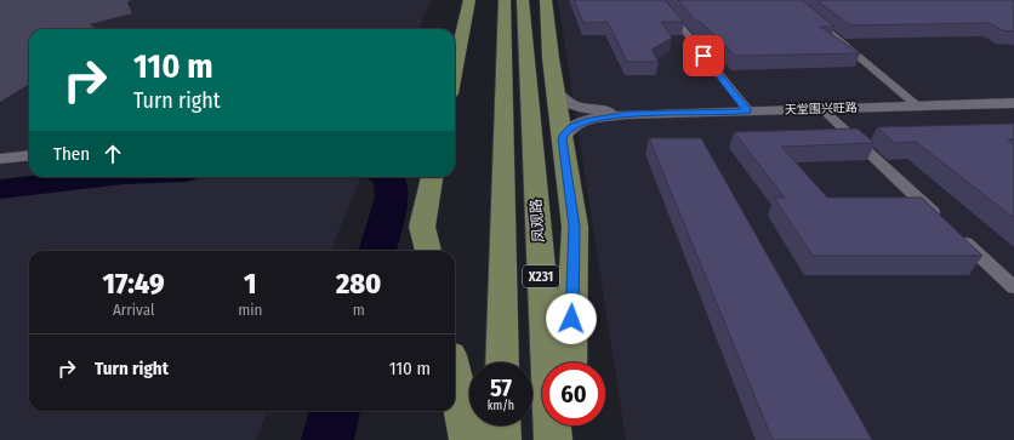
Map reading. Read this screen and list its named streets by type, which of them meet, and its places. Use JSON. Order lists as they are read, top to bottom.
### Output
{
  "streets": {
    "main road": ["凤观路", "X231"],
    "street": ["天堂围兴旺路"]
  },
  "page": {
    "turn": ["110 m", "Turn right"],
    "then": "Then",
    "eta": [
      "17:49",
      "Arrival",
      "1",
      "min",
      "280",
      "m"
    ],
    "list": [
      {
        "name": "Turn right",
        "value": "110 m"
      }
    ],
    "speed": "57 km/h",
    "limit": "60"
  }
}
